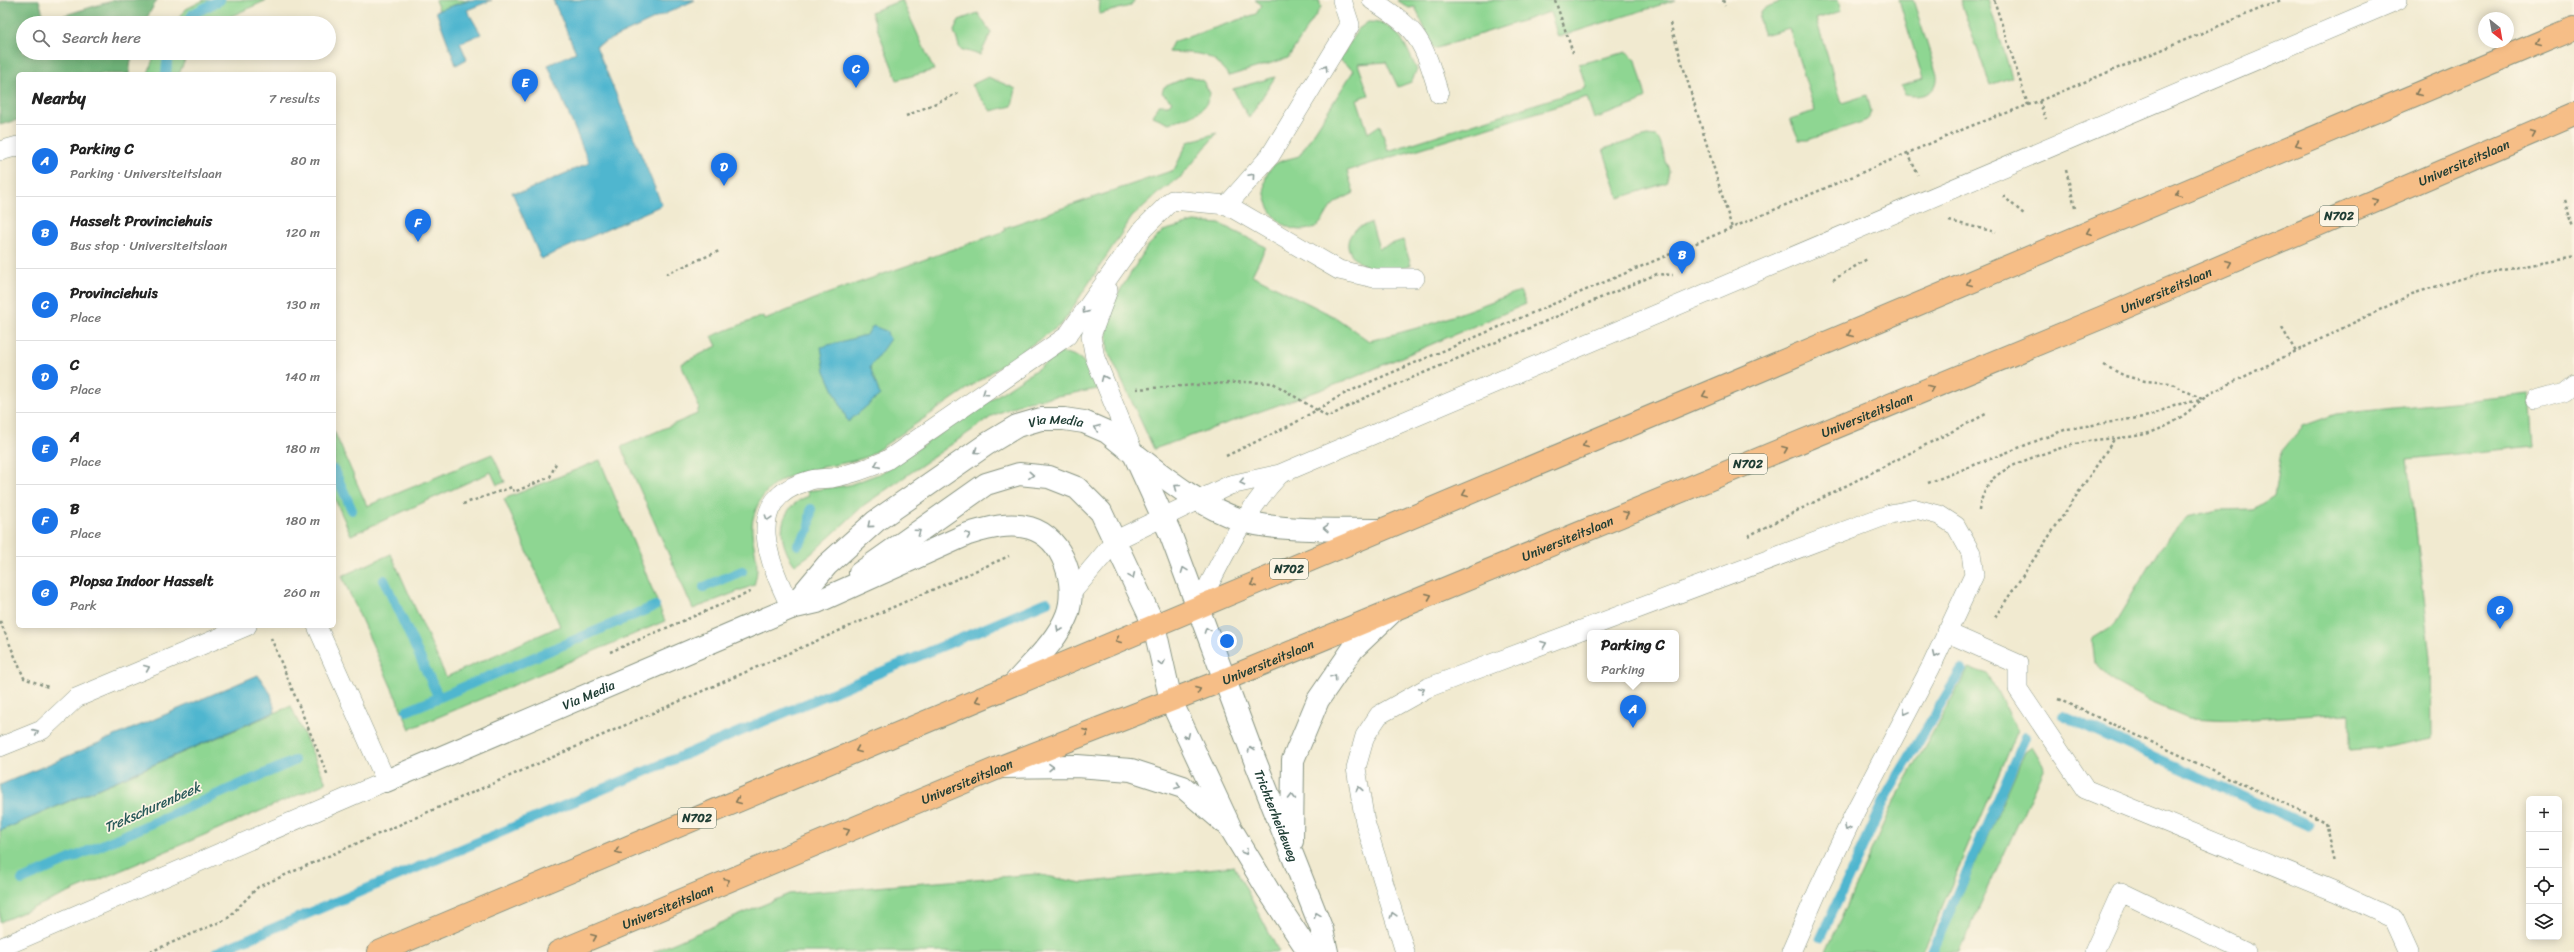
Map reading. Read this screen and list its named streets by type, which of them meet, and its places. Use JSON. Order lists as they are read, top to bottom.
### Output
{
  "streets": {
    "highway": ["Universiteitslaan", "N702"],
    "street": ["Via Media", "Trichterheideweg"]
  },
  "crossings": [
    ["Universiteitslaan", "Via Media"],
    ["Universiteitslaan", "Trichterheideweg"],
    ["N702", "Via Media"],
    ["Via Media", "Trichterheideweg"]
  ],
  "water": ["Trekschurenbeek"],
  "north": "bottom right",
  "page": {
    "search": "Search here",
    "pins": [
      "C",
      "E",
      "D",
      "F",
      "B",
      "G",
      "A"
    ],
    "heading": ["Nearby", "7 results"],
    "list": [
      {
        "mark": "A",
        "name": "Parking C",
        "note": "Parking · Universiteitslaan",
        "value": "80 m"
      },
      {
        "mark": "B",
        "name": "Hasselt Provinciehuis",
        "note": "Bus stop · Universiteitslaan",
        "value": "120 m"
      },
      {
        "mark": "C",
        "name": "Provinciehuis",
        "note": "Place",
        "value": "130 m"
      },
      {
        "mark": "D",
        "name": "C",
        "note": "Place",
        "value": "140 m"
      },
      {
        "mark": "E",
        "name": "A",
        "note": "Place",
        "value": "180 m"
      },
      {
        "mark": "F",
        "name": "B",
        "note": "Place",
        "value": "180 m"
      },
      {
        "mark": "G",
        "name": "Plopsa Indoor Hasselt",
        "note": "Park",
        "value": "260 m"
      }
    ],
    "popup": ["Parking C", "Parking"],
    "map_buttons": ["+", "−"]
  }
}
